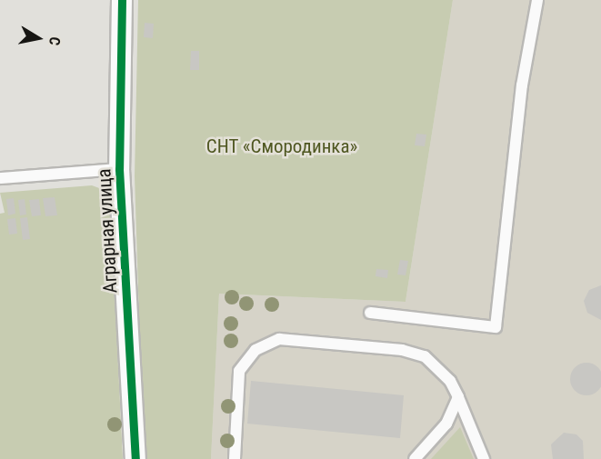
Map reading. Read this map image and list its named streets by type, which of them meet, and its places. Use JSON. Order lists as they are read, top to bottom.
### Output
{
  "streets": {
    "street": ["Аграрная улица"]
  },
  "parks": ["СНТ «Смородинка»"],
  "north": "right"
}
